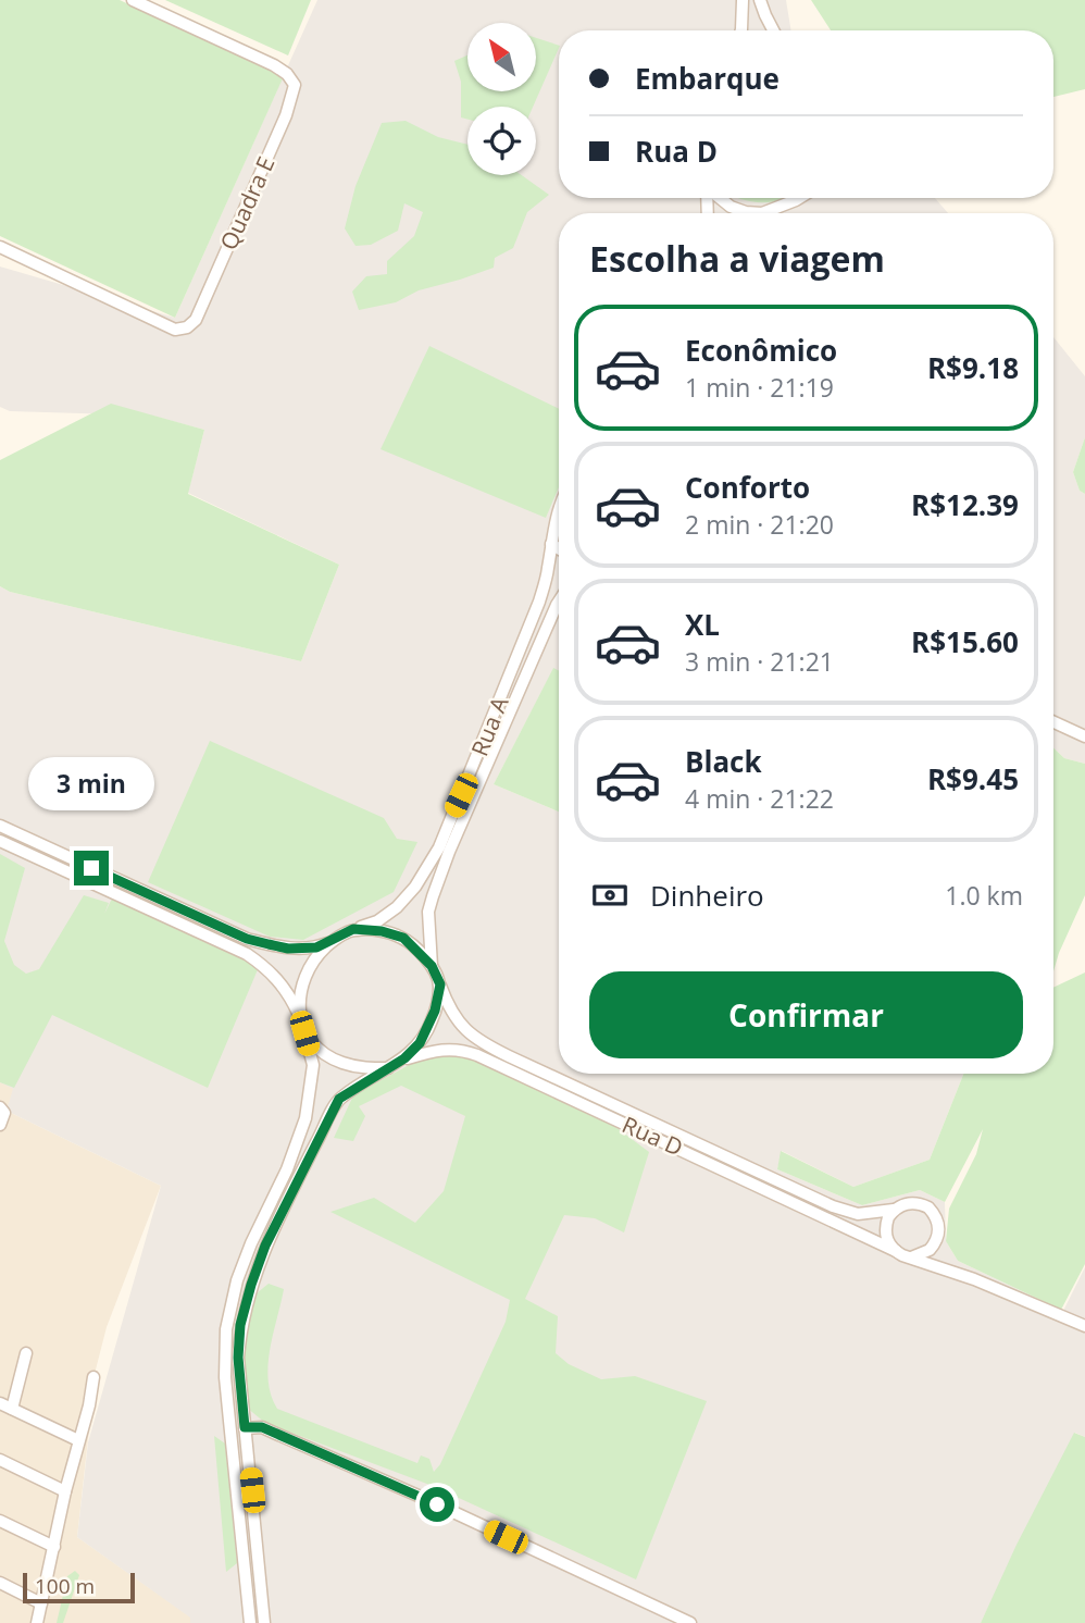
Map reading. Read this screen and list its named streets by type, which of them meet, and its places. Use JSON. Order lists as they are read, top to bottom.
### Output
{
  "streets": {
    "street": ["Quadra E", "Rua A", "Rua D"]
  },
  "crossings": [
    ["Rua A", "Rua D"]
  ],
  "scale_bar": "100 m",
  "north": "top left",
  "page": {
    "banner": ["Embarque", "Rua D"],
    "heading": "Escolha a viagem",
    "list": [
      {
        "name": "Econômico",
        "note": "1 min · 21:19",
        "value": "R$9.18"
      },
      {
        "name": "Conforto",
        "note": "2 min · 21:20",
        "value": "R$12.39"
      },
      {
        "name": "XL",
        "note": "3 min · 21:21",
        "value": "R$15.60"
      },
      {
        "name": "Black",
        "note": "4 min · 21:22",
        "value": "R$9.45"
      }
    ],
    "bubble": "3 min",
    "pay": ["Dinheiro", "1.0 km"],
    "buttons": "Confirmar",
    "scale": "100 m"
  }
}
